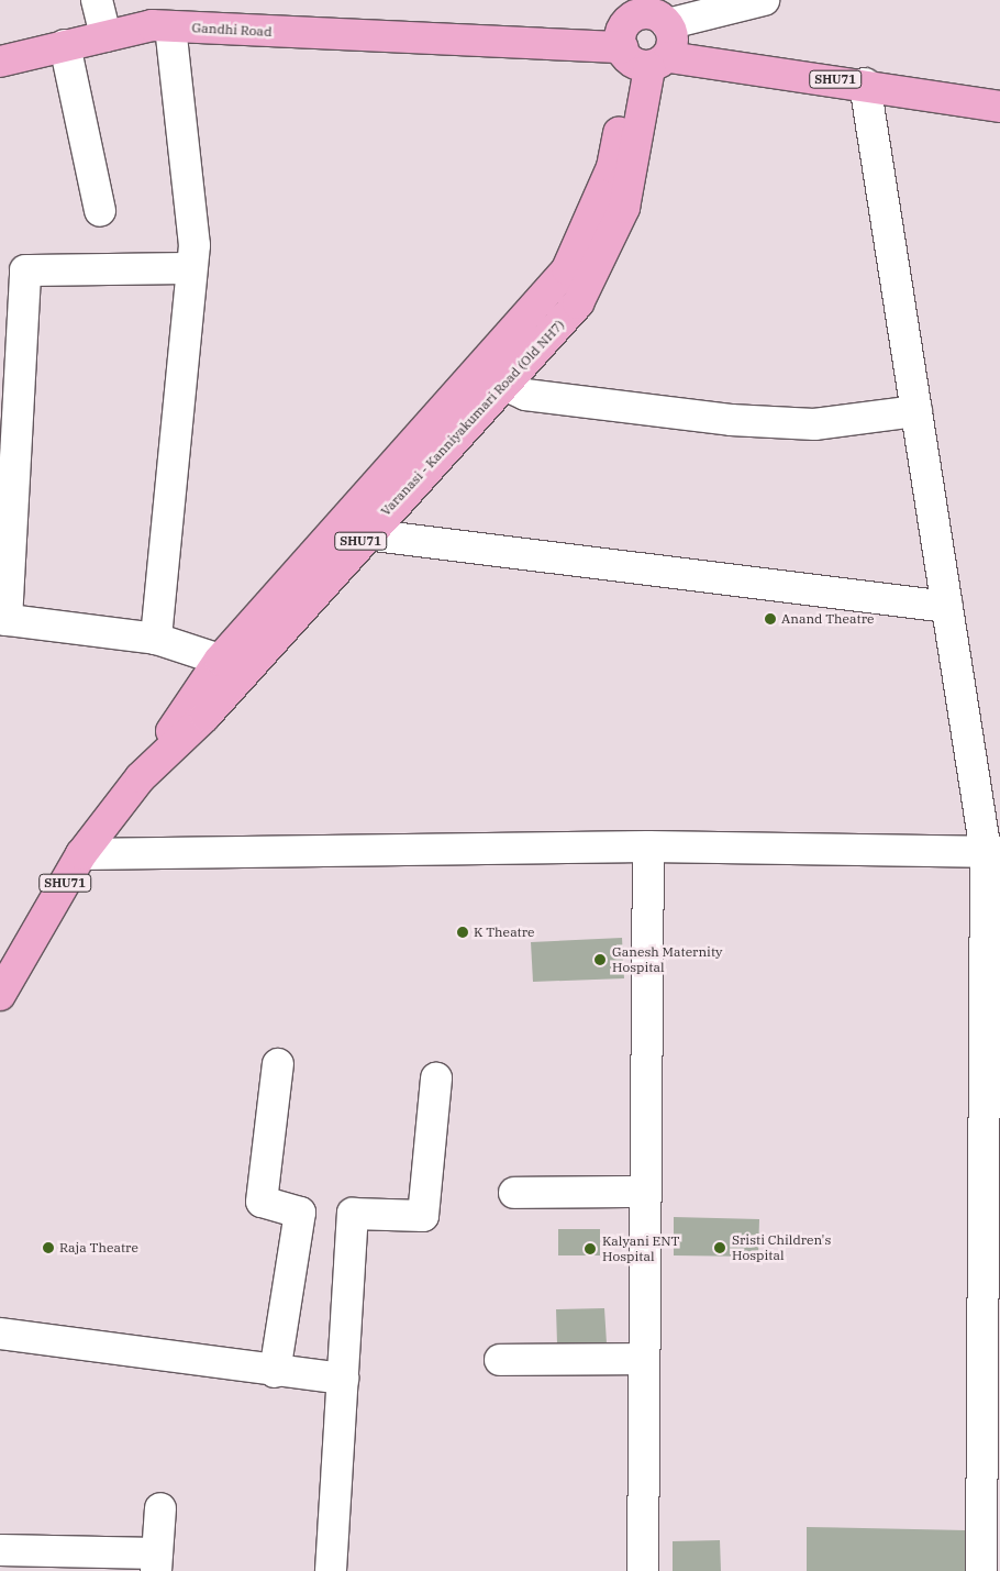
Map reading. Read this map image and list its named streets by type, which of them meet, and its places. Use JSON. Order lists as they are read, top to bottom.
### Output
{
  "streets": {
    "main road": ["Gandhi Road", "SHU71", "Varanasi - Kanniyakumari Road (Old NH7)"]
  },
  "crossings": [
    ["Gandhi Road", "SHU71"],
    ["Gandhi Road", "Varanasi - Kanniyakumari Road (Old NH7)"],
    ["SHU71", "Varanasi - Kanniyakumari Road (Old NH7)"]
  ],
  "places": [
    "Anand Theatre",
    "K Theatre",
    "Ganesh Maternity Hospital",
    "Raja Theatre",
    "Sristi Children's Hospital",
    "Kalyani ENT Hospital"
  ]
}
